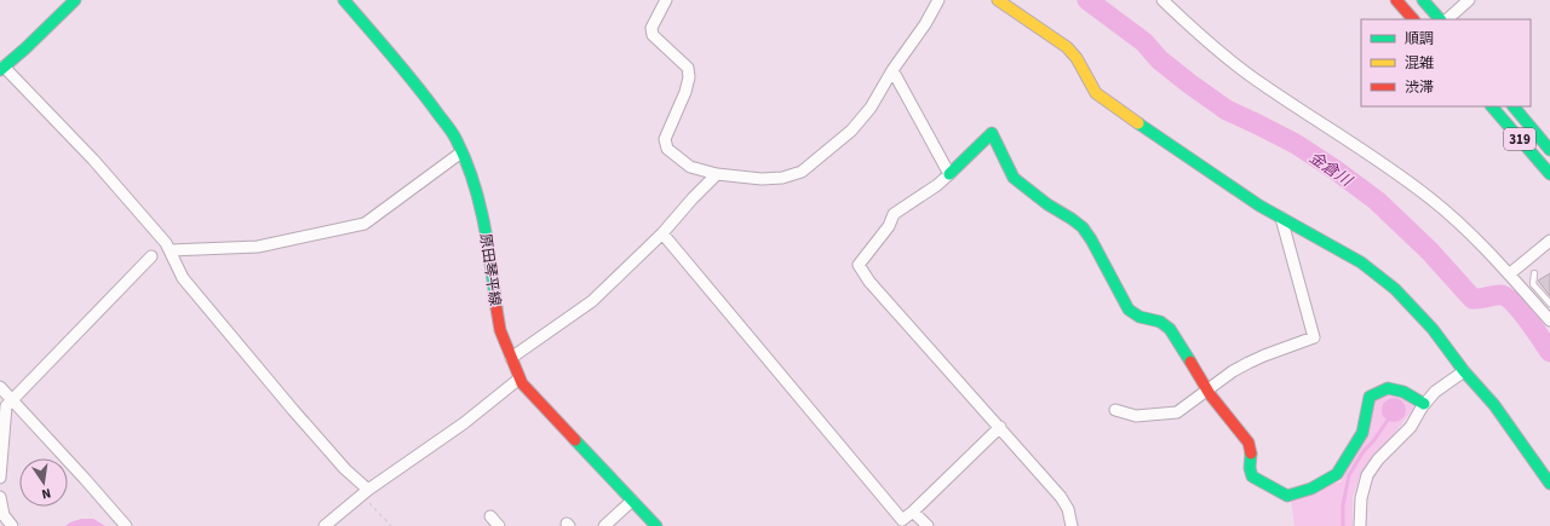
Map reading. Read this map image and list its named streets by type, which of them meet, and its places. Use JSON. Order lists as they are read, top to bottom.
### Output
{
  "streets": {
    "main road": ["319", "原田琴平線"]
  },
  "water": ["金倉川"],
  "legend": ["順調", "混雑", "渋滞"],
  "north": "bottom"
}
